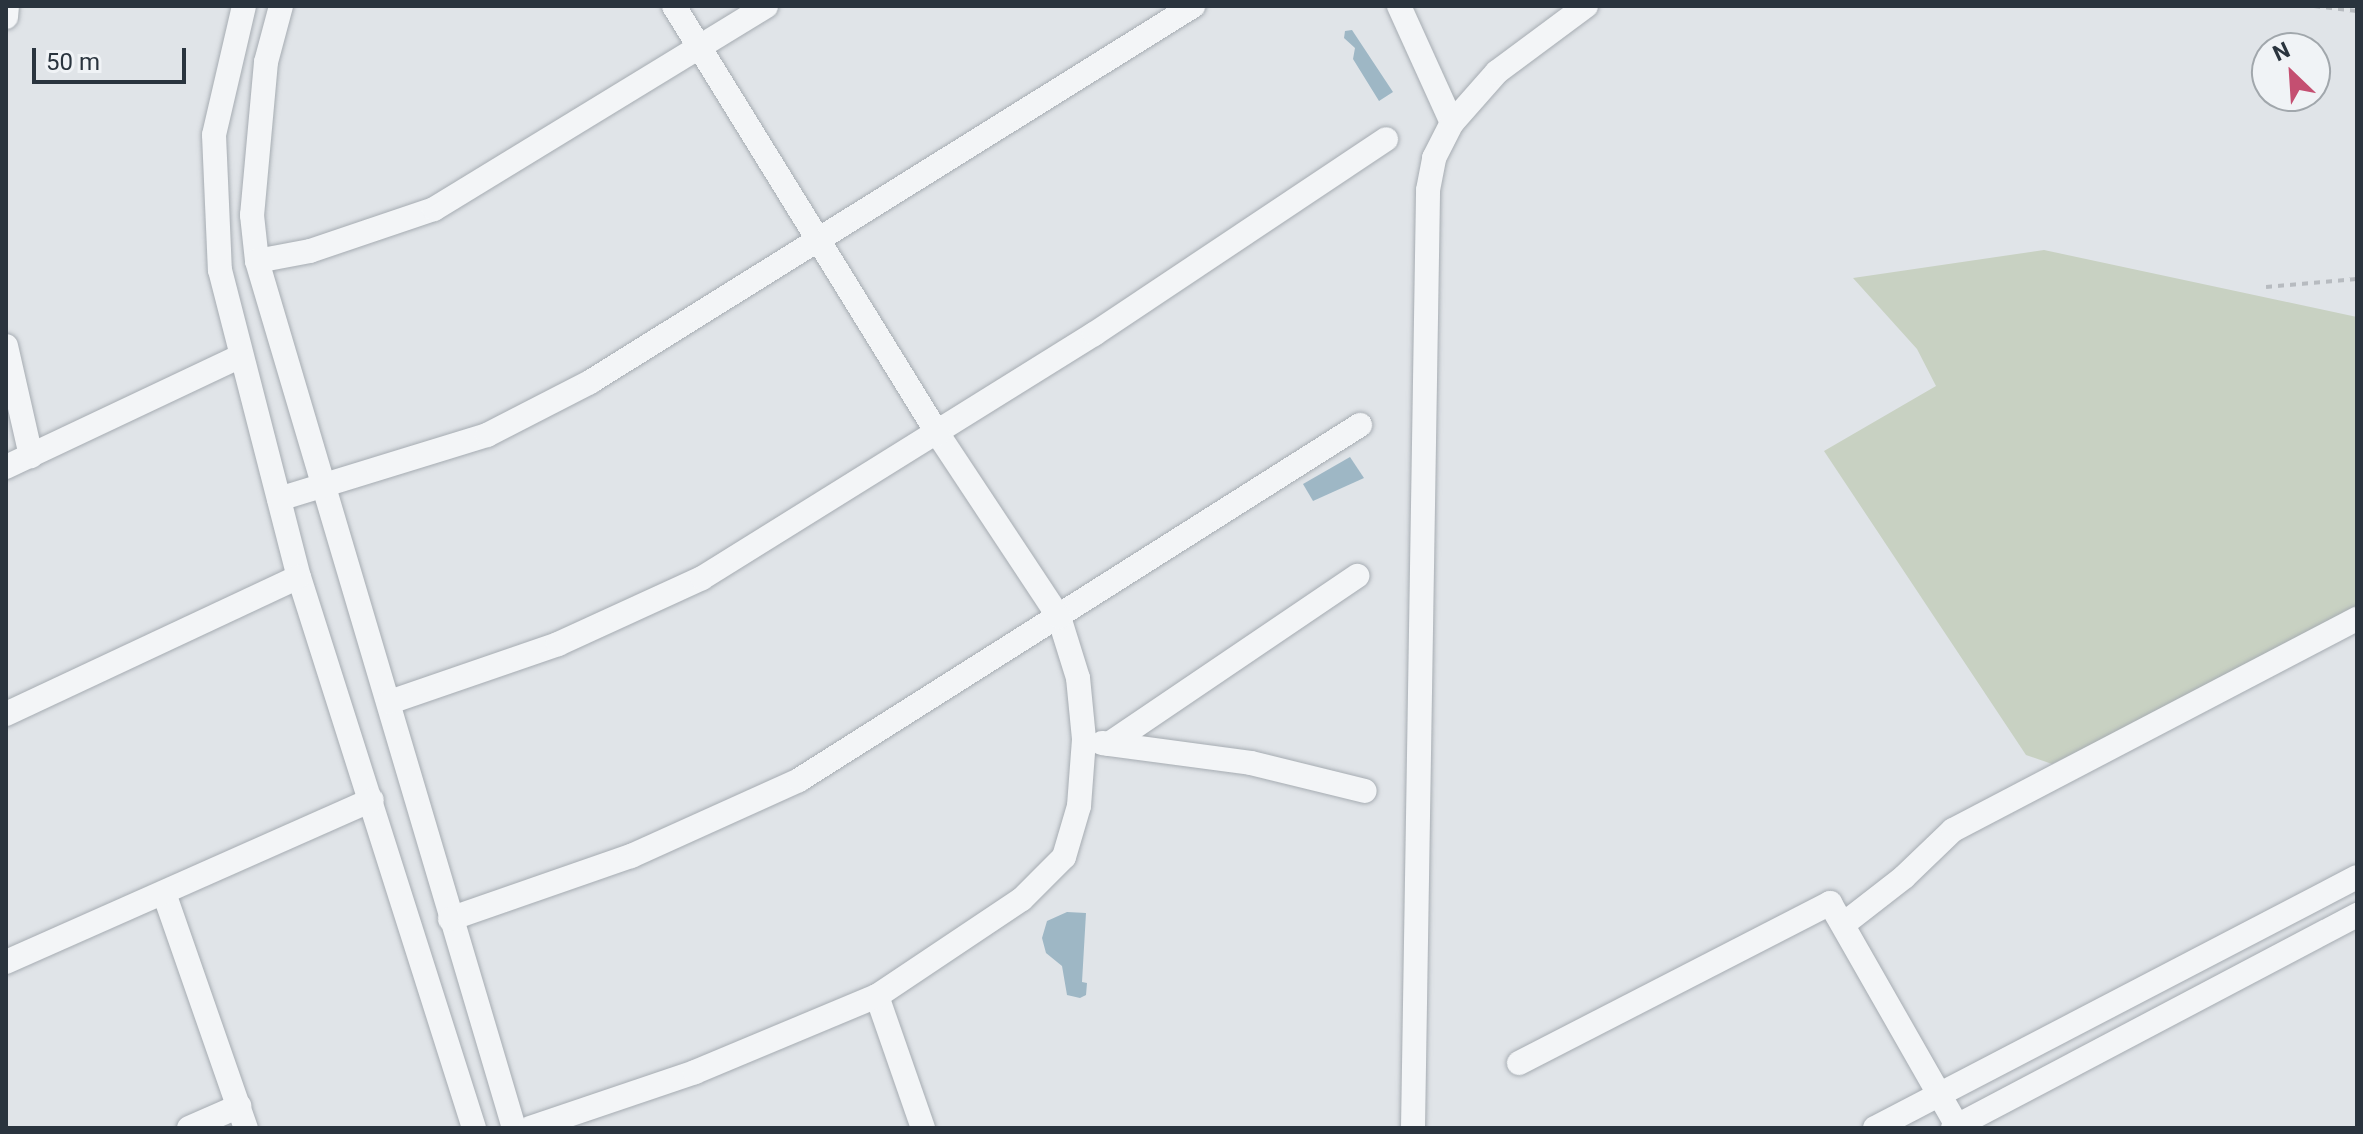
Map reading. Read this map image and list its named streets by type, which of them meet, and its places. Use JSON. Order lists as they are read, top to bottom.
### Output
{
  "scale_bar": "50 m",
  "north": "top left"
}
